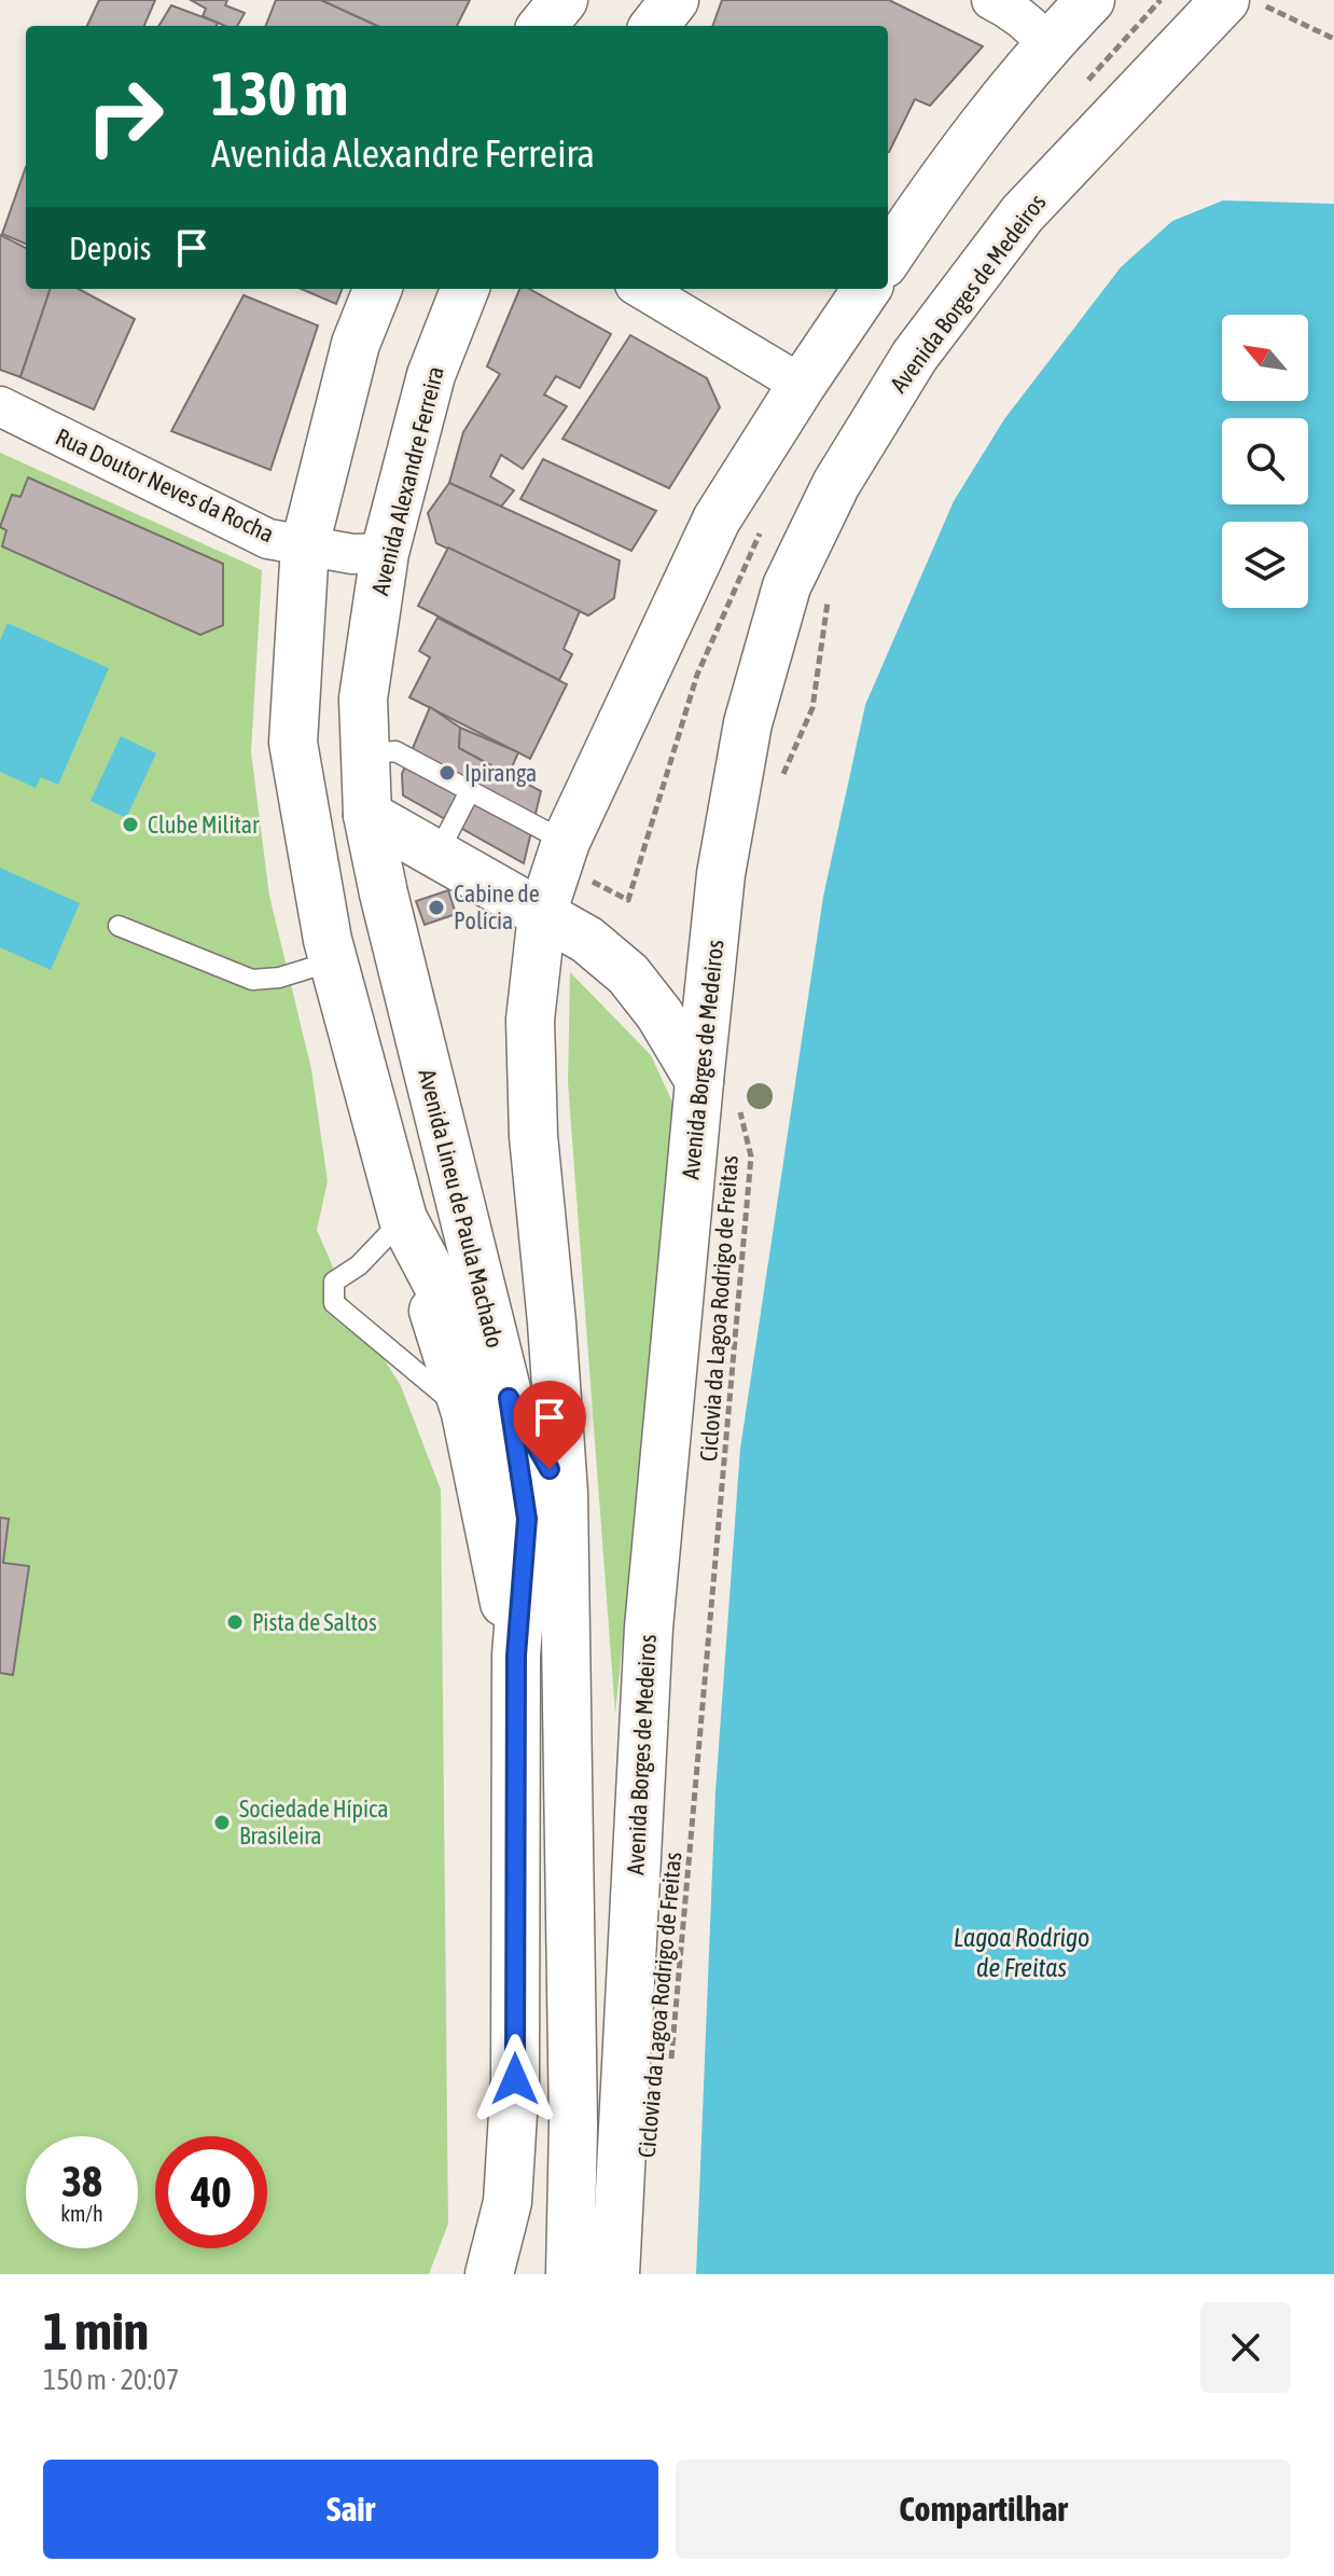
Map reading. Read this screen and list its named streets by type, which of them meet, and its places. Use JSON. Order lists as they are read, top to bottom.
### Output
{
  "streets": {
    "main road": ["Avenida Borges de Medeiros", "Avenida Alexandre Ferreira", "Avenida Lineu de Paula Machado"],
    "street": ["Rua Doutor Neves da Rocha"],
    "path": ["Ciclovia da Lagoa Rodrigo de Freitas"]
  },
  "crossings": [
    ["Avenida Alexandre Ferreira", "Rua Doutor Neves da Rocha"],
    ["Avenida Alexandre Ferreira", "Avenida Lineu de Paula Machado"]
  ],
  "water": ["Lagoa Rodrigo de Freitas"],
  "places": [
    "Ipiranga",
    "Clube Militar",
    "Cabine de Polícia",
    "Pista de Saltos",
    "Sociedade Hípica Brasileira"
  ],
  "north": "top left",
  "page": {
    "turn": ["130 m", "Avenida Alexandre Ferreira"],
    "then": "Depois",
    "speed": "38 km/h",
    "limit": "40",
    "heading": ["1 min", "150 m · 20:07"],
    "buttons": ["Sair", "Compartilhar"]
  }
}
